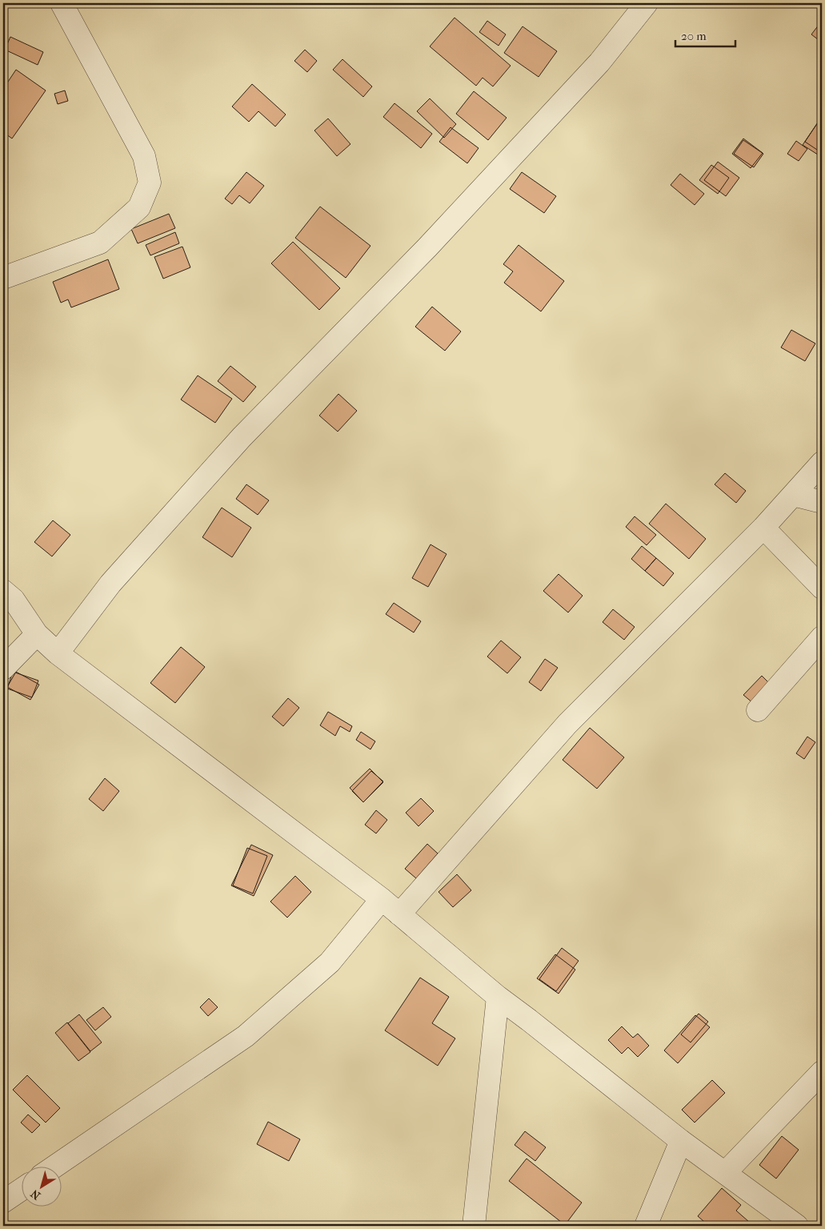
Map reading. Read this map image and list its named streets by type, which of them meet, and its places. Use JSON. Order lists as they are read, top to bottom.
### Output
{
  "scale_bar": "20 m",
  "north": "bottom left"
}
